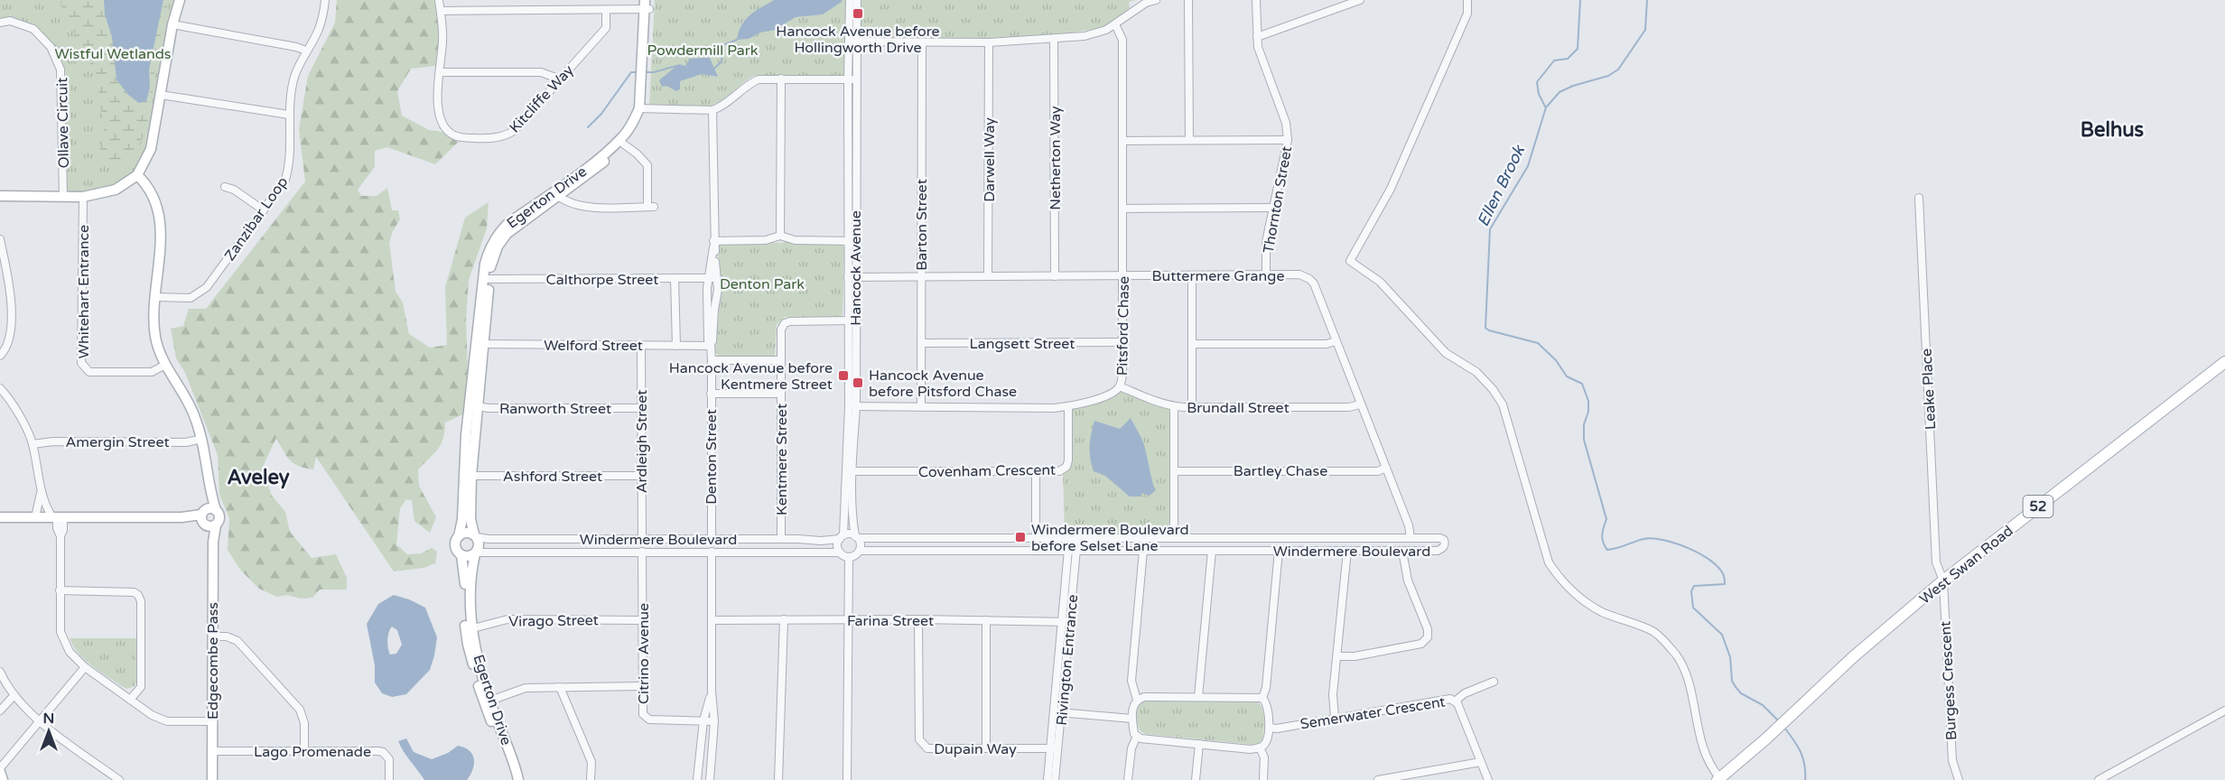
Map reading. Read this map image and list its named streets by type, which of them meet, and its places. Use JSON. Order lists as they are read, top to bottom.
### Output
{
  "streets": {
    "main road": ["52", "West Swan Road"],
    "street": [
      "Kitcliffe Way",
      "Ollave Circuit",
      "Netherton Way",
      "Darwell Way",
      "Egerton Drive",
      "Thornton Street",
      "Zanzibar Loop",
      "Barton Street",
      "Hancock Avenue",
      "Buttermere Grange",
      "Calthorpe Street",
      "Whitehart Entrance",
      "Pitsford Chase",
      "Langsett Street",
      "Welford Street",
      "Leake Place",
      "Brundall Street",
      "Ranworth Street",
      "Amergin Street",
      "Ardleigh Street",
      "Denton Street",
      "Kentmere Street",
      "Covenham Crescent",
      "Bartley Chase",
      "Ashford Street",
      "Windermere Boulevard",
      "Virago Street",
      "Farina Street",
      "Citrino Avenue",
      "Rivington Entrance",
      "Edgecombe Pass",
      "Burgess Crescent",
      "Semerwater Crescent",
      "Dupain Way",
      "Lago Promenade"
    ]
  },
  "crossings": [
    ["Netherton Way", "Buttermere Grange"],
    ["Darwell Way", "Buttermere Grange"],
    ["Egerton Drive", "Calthorpe Street"],
    ["Egerton Drive", "Welford Street"],
    ["Egerton Drive", "Ranworth Street"],
    ["Egerton Drive", "Ashford Street"],
    ["Egerton Drive", "Windermere Boulevard"],
    ["Egerton Drive", "Virago Street"],
    ["Thornton Street", "Buttermere Grange"],
    ["Zanzibar Loop", "Edgecombe Pass"],
    ["Barton Street", "Buttermere Grange"],
    ["Barton Street", "Pitsford Chase"],
    ["Barton Street", "Langsett Street"],
    ["Hancock Avenue", "Buttermere Grange"],
    ["Hancock Avenue", "Pitsford Chase"],
    ["Hancock Avenue", "Kentmere Street"],
    ["Hancock Avenue", "Covenham Crescent"],
    ["Hancock Avenue", "Windermere Boulevard"],
    ["Buttermere Grange", "Pitsford Chase"],
    ["Buttermere Grange", "Brundall Street"],
    ["Buttermere Grange", "Bartley Chase"],
    ["Buttermere Grange", "Windermere Boulevard"],
    ["Calthorpe Street", "Denton Street"],
    ["Whitehart Entrance", "Edgecombe Pass"],
    ["Pitsford Chase", "Langsett Street"],
    ["Pitsford Chase", "Brundall Street"],
    ["Pitsford Chase", "Covenham Crescent"],
    ["Welford Street", "Ardleigh Street"],
    ["Welford Street", "Denton Street"],
    ["Leake Place", "West Swan Road"],
    ["Leake Place", "Burgess Crescent"],
    ["Ranworth Street", "Ardleigh Street"],
    ["Amergin Street", "Edgecombe Pass"],
    ["Ardleigh Street", "Ashford Street"],
    ["Ardleigh Street", "Windermere Boulevard"],
    ["Denton Street", "Windermere Boulevard"],
    ["Kentmere Street", "Windermere Boulevard"],
    ["Windermere Boulevard", "Citrino Avenue"],
    ["Windermere Boulevard", "Rivington Entrance"],
    ["West Swan Road", "Burgess Crescent"],
    ["Virago Street", "Citrino Avenue"],
    ["Farina Street", "Rivington Entrance"],
    ["Farina Street", "Dupain Way"],
    ["Rivington Entrance", "Dupain Way"],
    ["Edgecombe Pass", "Lago Promenade"]
  ],
  "districts": ["Belhus", "Aveley"],
  "water": ["Ellen Brook"],
  "parks": ["Powdermill Park", "Wistful Wetlands", "Denton Park"],
  "places": {
    "transit": [
      "Hancock Avenue before Hollingworth Drive",
      "Hancock Avenue before Kentmere Street",
      "Hancock Avenue before Pitsford Chase",
      "Windermere Boulevard before Selset Lane"
    ]
  },
  "north": "top"
}
